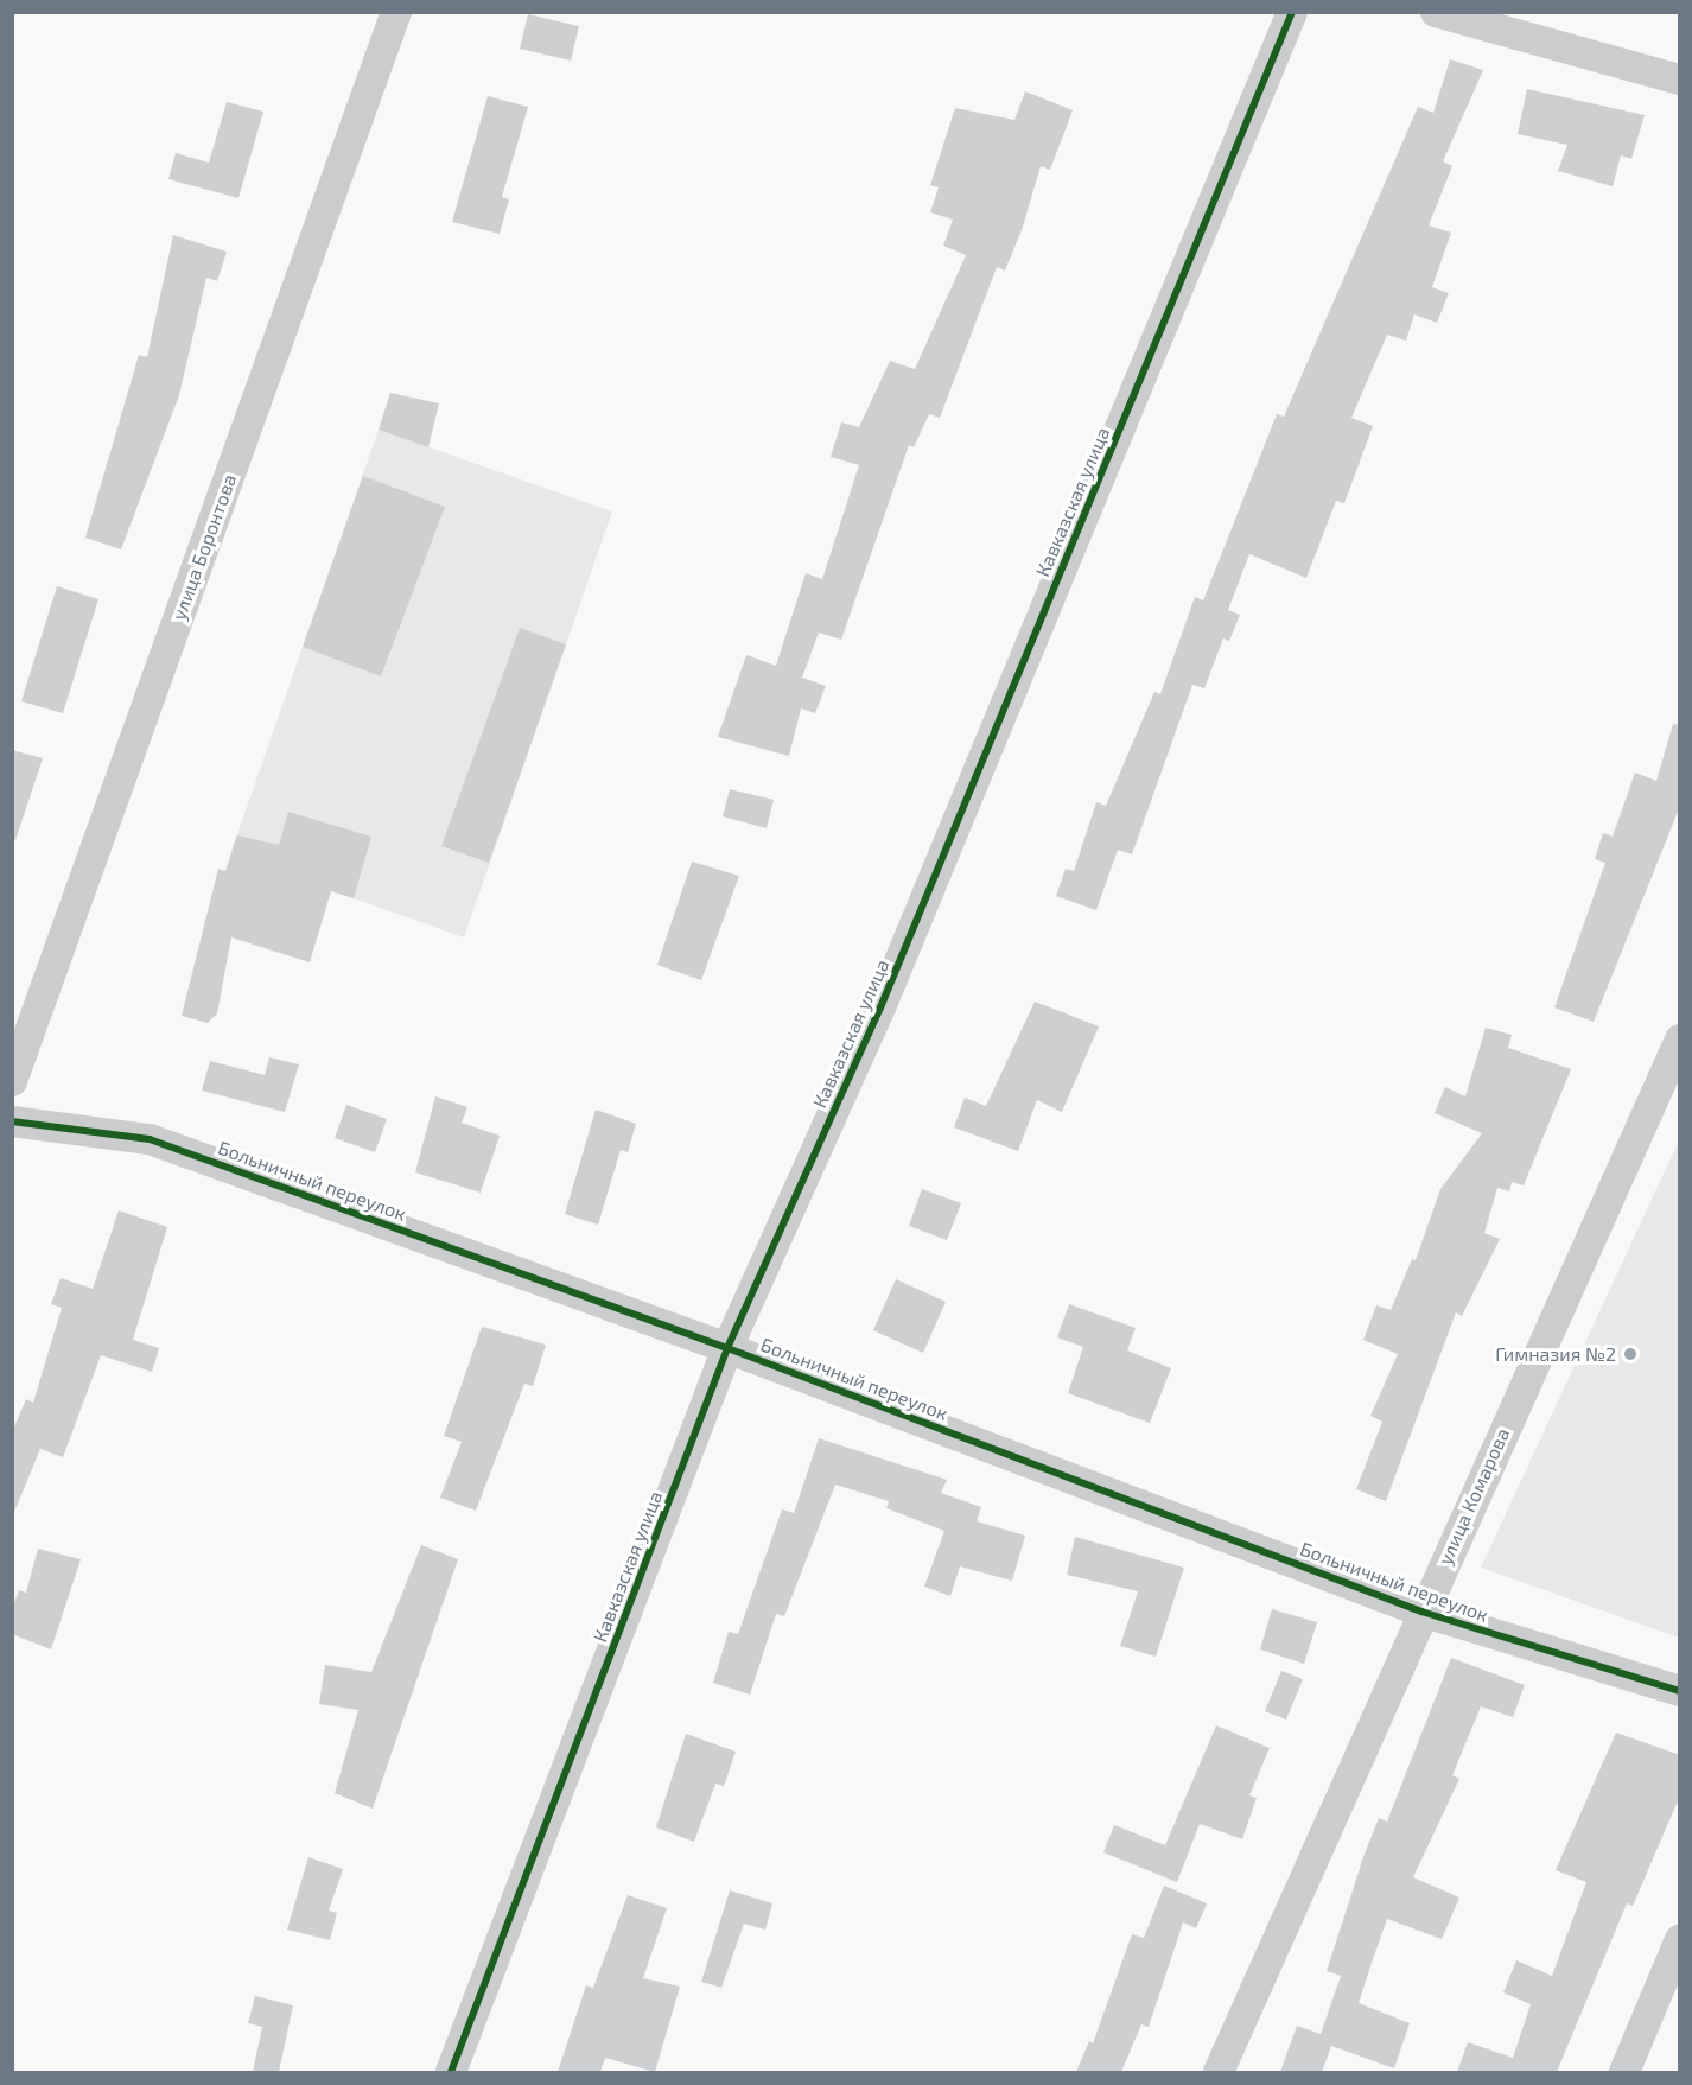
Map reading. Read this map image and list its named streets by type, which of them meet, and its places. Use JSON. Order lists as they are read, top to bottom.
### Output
{
  "streets": {
    "street": [
      "Кавказская улица",
      "улица Боронтова",
      "Больничный переулок",
      "улица Комарова"
    ]
  },
  "crossings": [
    ["Кавказская улица", "Больничный переулок"],
    ["Больничный переулок", "улица Комарова"]
  ],
  "places": ["Гимназия №2"]
}
